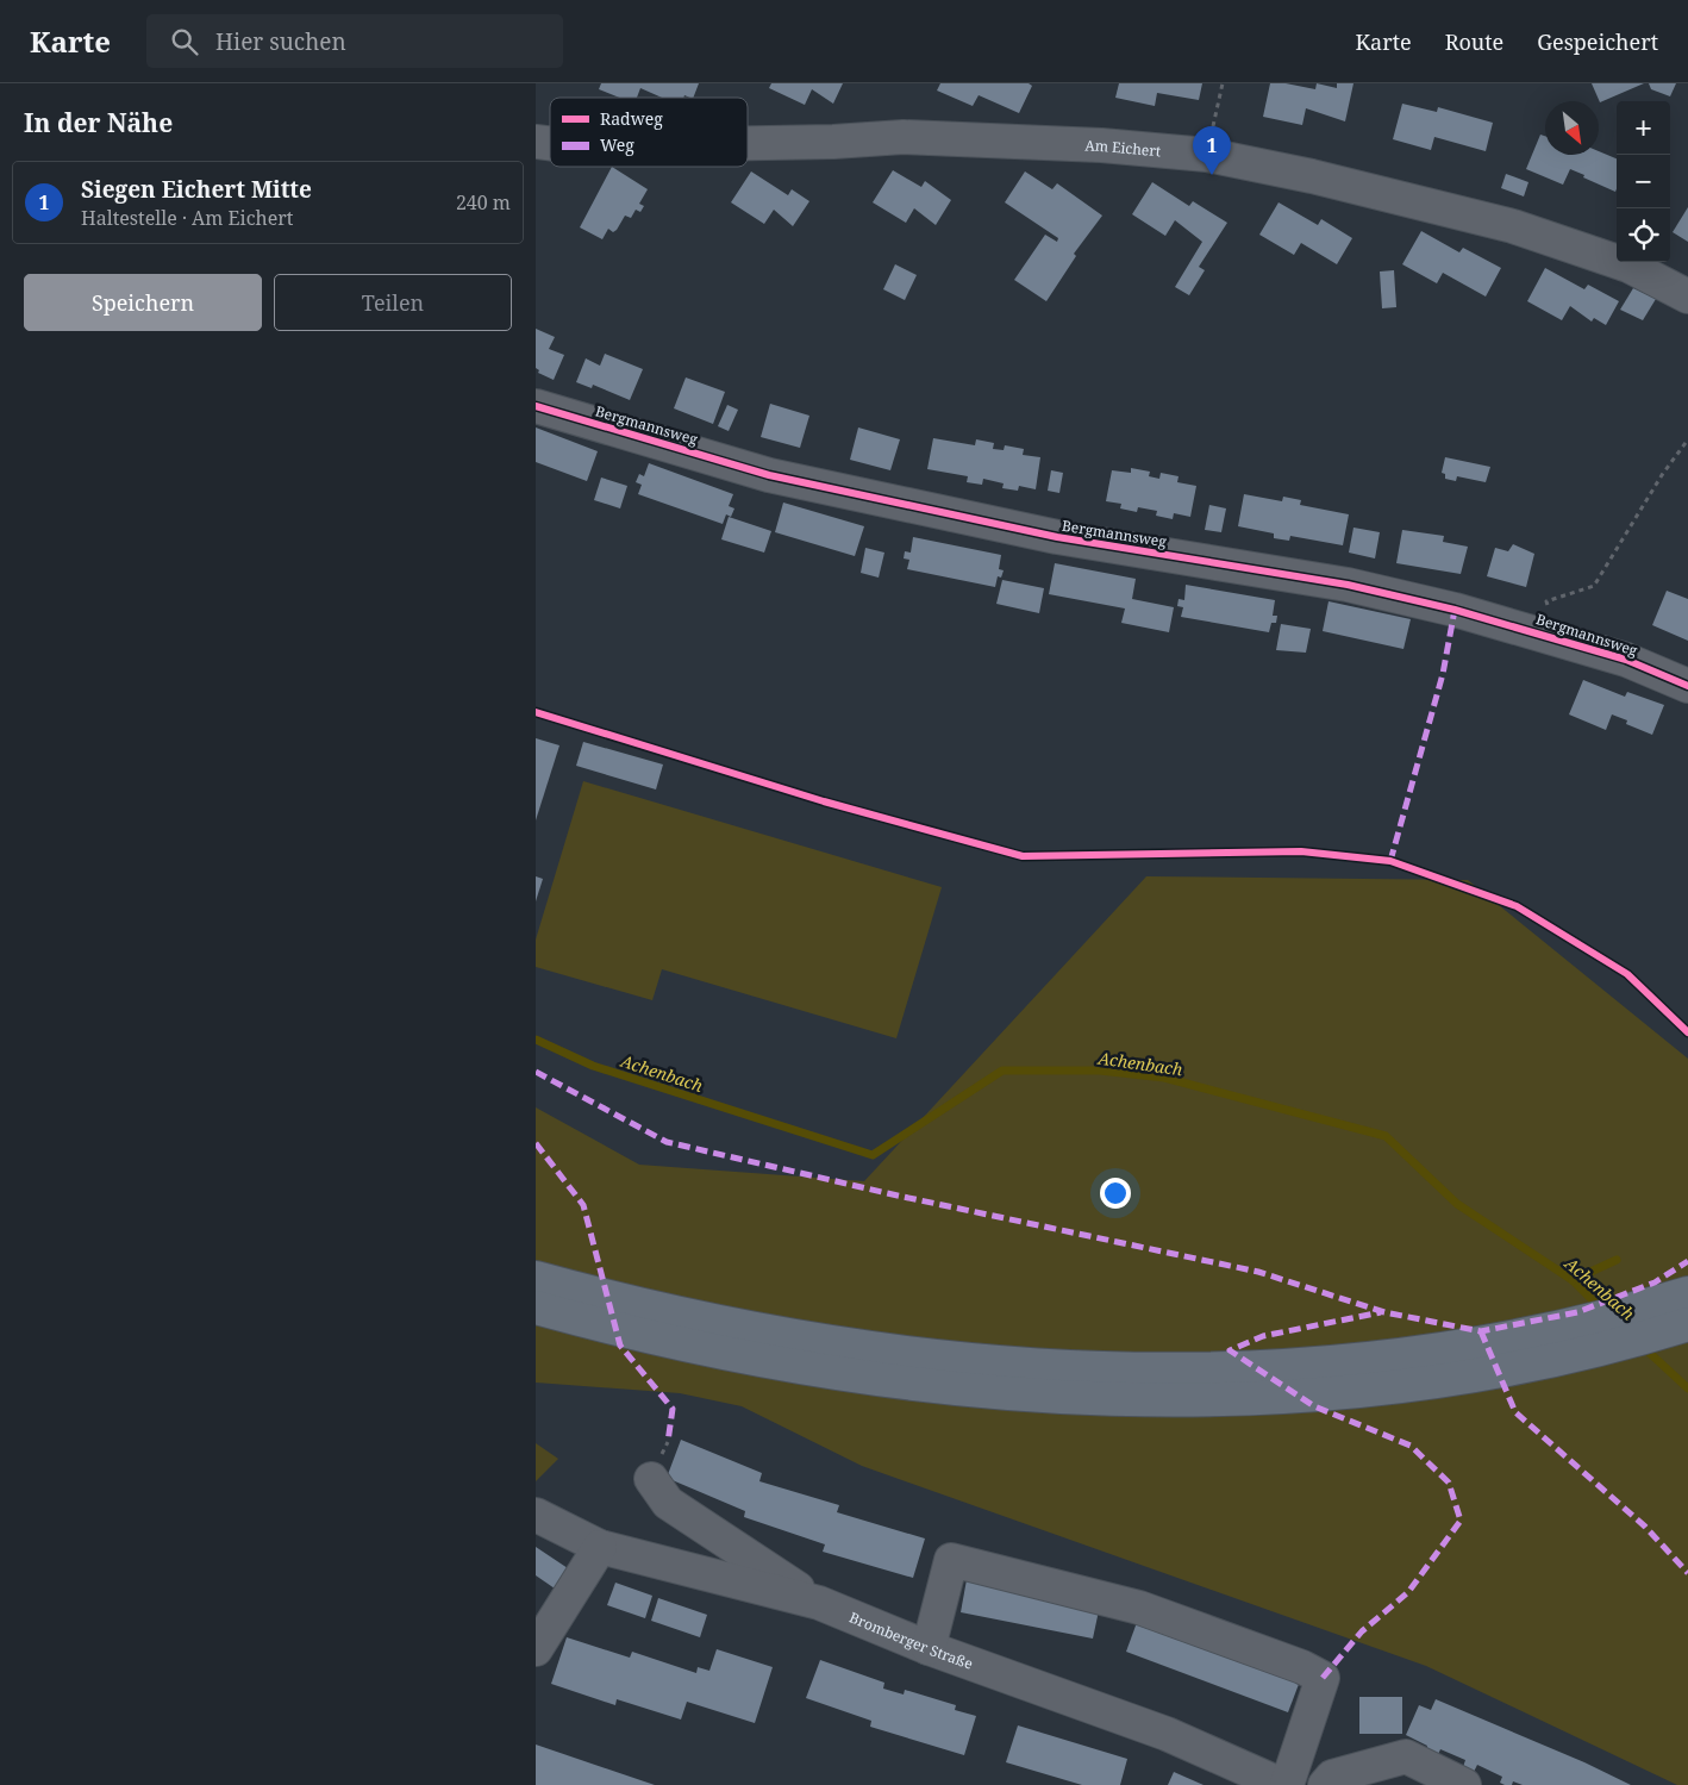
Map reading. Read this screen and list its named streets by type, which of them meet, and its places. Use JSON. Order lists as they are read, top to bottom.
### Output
{
  "streets": {
    "street": ["Am Eichert", "Bergmannsweg", "Bromberger Straße"]
  },
  "water": ["Achenbach"],
  "legend": ["Radweg", "Weg"],
  "north": "bottom right",
  "page": {
    "header": "Karte",
    "search": "Hier suchen",
    "nav": ["Karte", "Route", "Gespeichert"],
    "heading": "In der Nähe",
    "map_buttons": ["+", "−"],
    "pins": "1",
    "list": [
      {
        "mark": "1",
        "name": "Siegen Eichert Mitte",
        "note": "Haltestelle · Am Eichert",
        "value": "240 m"
      }
    ],
    "buttons": ["Speichern", "Teilen"]
  }
}
